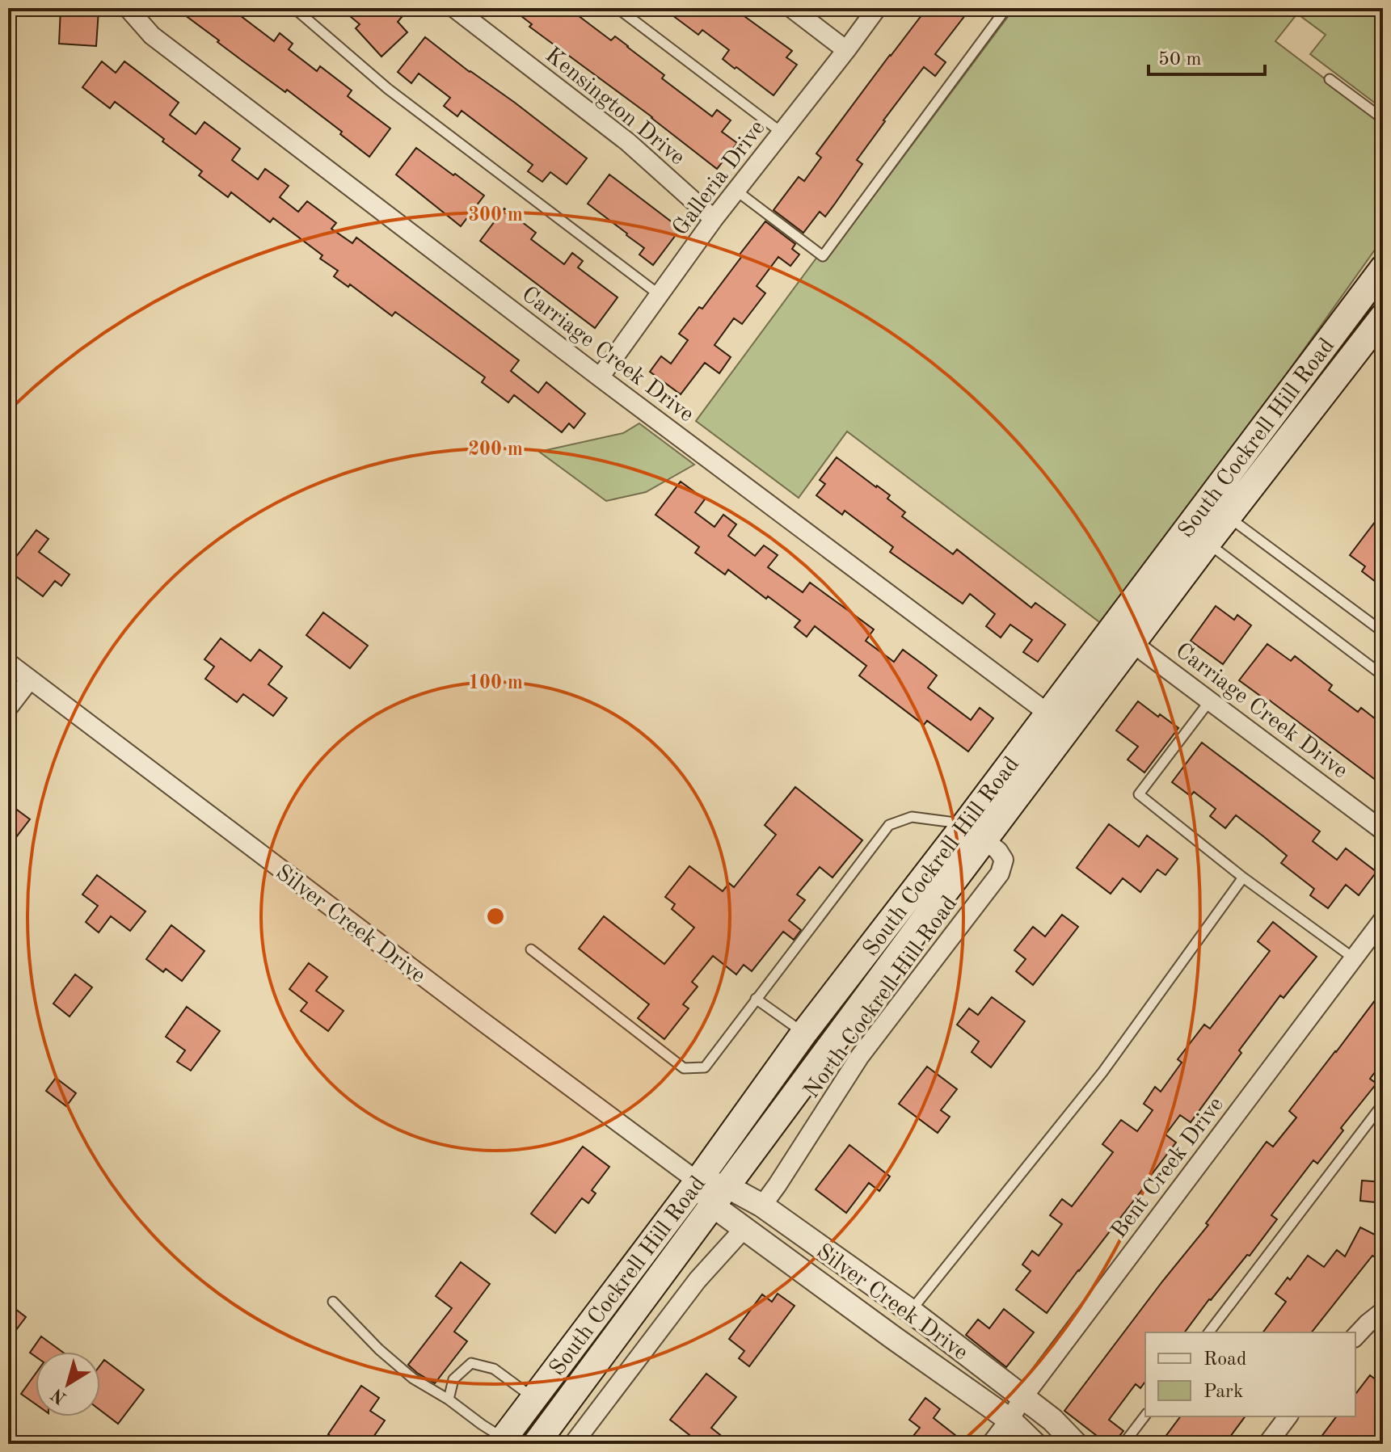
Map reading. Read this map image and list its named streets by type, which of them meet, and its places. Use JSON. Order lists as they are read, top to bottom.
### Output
{
  "streets": {
    "main road": ["South Cockrell Hill Road"],
    "street": [
      "Kensington Drive",
      "Galleria Drive",
      "Carriage Creek Drive",
      "Silver Creek Drive",
      "North Cockrell Hill Road",
      "Bent Creek Drive"
    ]
  },
  "crossings": [
    ["Kensington Drive", "Galleria Drive"],
    ["Galleria Drive", "Carriage Creek Drive"],
    ["Carriage Creek Drive", "South Cockrell Hill Road"],
    ["South Cockrell Hill Road", "Silver Creek Drive"],
    ["South Cockrell Hill Road", "North Cockrell Hill Road"],
    ["Silver Creek Drive", "North Cockrell Hill Road"],
    ["Silver Creek Drive", "Bent Creek Drive"]
  ],
  "legend": ["Road", "Park"],
  "scale_bar": "50 m",
  "north": "bottom left",
  "rings": ["300 m", "200 m", "100 m"]
}
